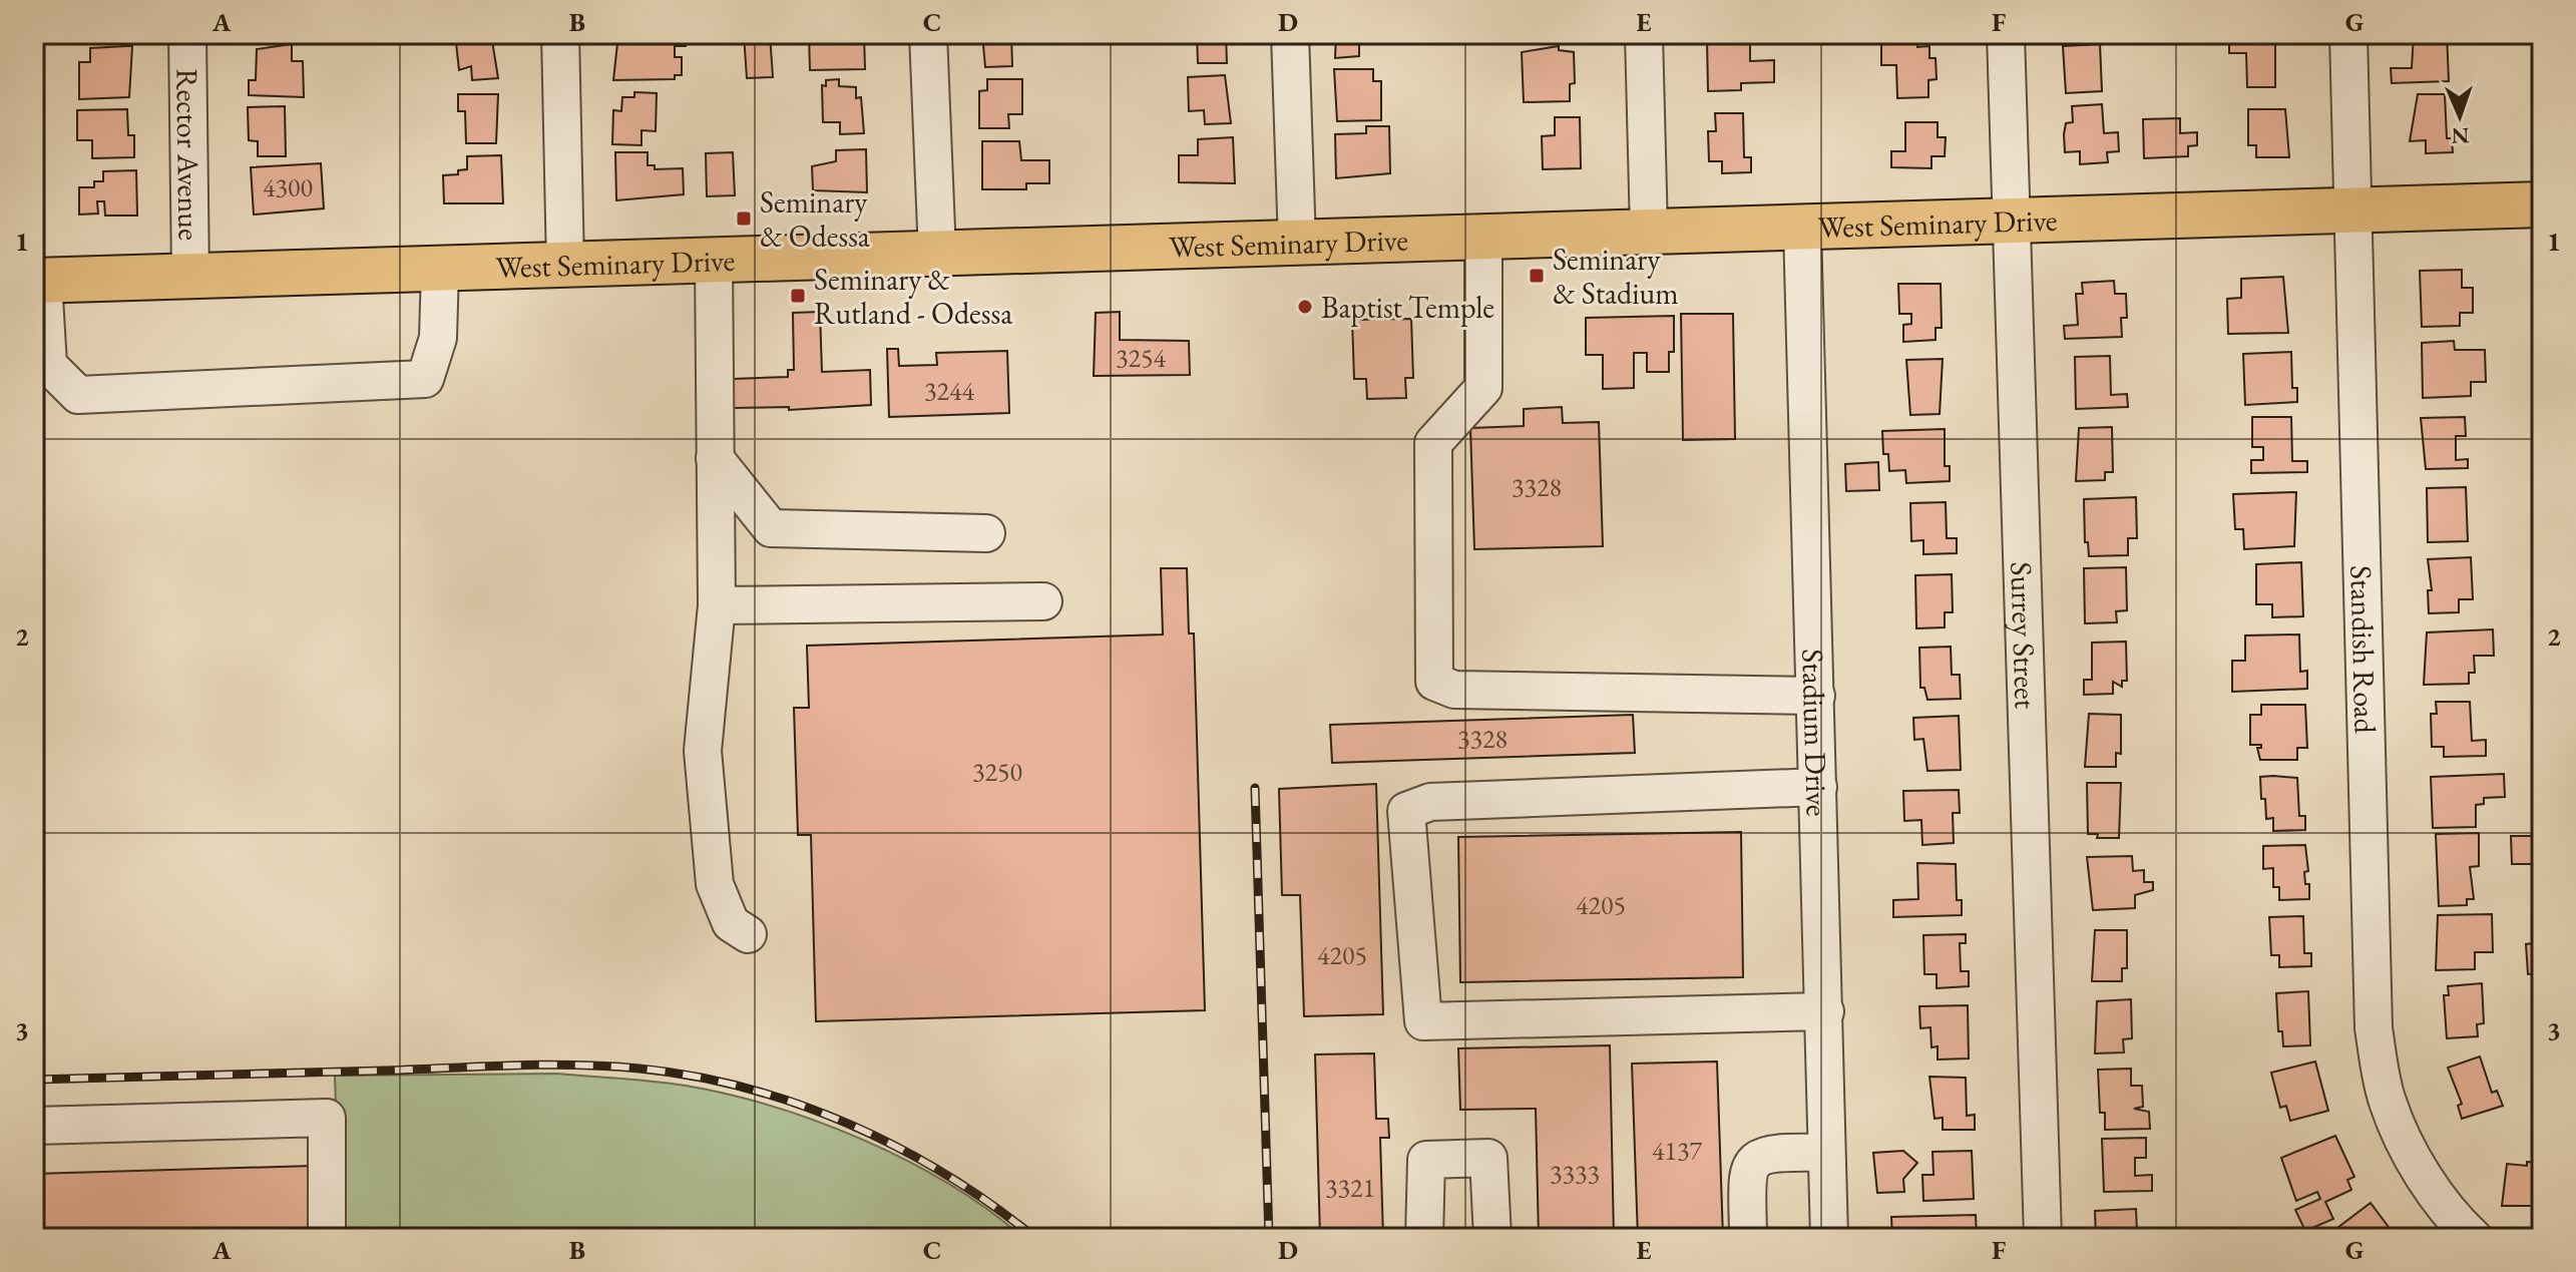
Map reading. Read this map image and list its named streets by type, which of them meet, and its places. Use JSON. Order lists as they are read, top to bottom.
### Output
{
  "streets": {
    "main road": ["West Seminary Drive"],
    "street": [
      "Rector Avenue",
      "Surrey Street",
      "Standish Road",
      "Stadium Drive"
    ]
  },
  "crossings": [
    ["Rector Avenue", "West Seminary Drive"],
    ["West Seminary Drive", "Surrey Street"],
    ["West Seminary Drive", "Standish Road"],
    ["West Seminary Drive", "Stadium Drive"]
  ],
  "places": {
    "transit": ["Seminary & Odessa", "Seminary & Stadium", "Seminary & Rutland - Odessa"],
    "other": ["Baptist Temple"]
  },
  "house_numbers": [
    "4300",
    "3254",
    "3244",
    "3328",
    "3328",
    "3250",
    "4205",
    "4205",
    "4137",
    "3333",
    "3321"
  ],
  "north": "bottom",
  "grid": {
    "columns": [
      "A",
      "B",
      "C",
      "D",
      "E",
      "F",
      "G"
    ],
    "rows": ["1", "2", "3"]
  }
}
